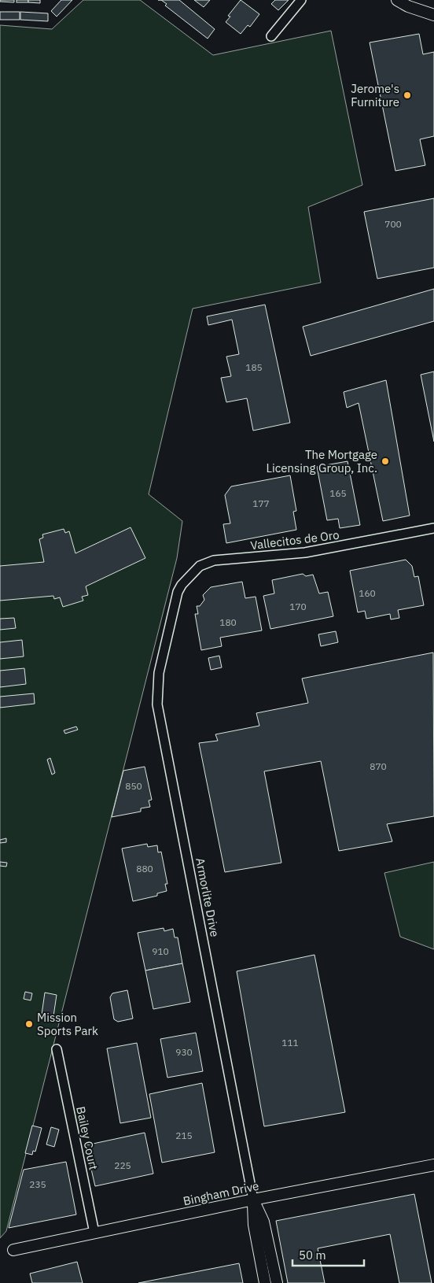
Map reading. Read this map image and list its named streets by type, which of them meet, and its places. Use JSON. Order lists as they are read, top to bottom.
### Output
{
  "streets": {
    "street": [
      "Vallecitos de Oro",
      "Armorlite Drive",
      "Bailey Court",
      "Bingham Drive"
    ]
  },
  "crossings": [
    ["Vallecitos de Oro", "Armorlite Drive"],
    ["Armorlite Drive", "Bingham Drive"],
    ["Bailey Court", "Bingham Drive"]
  ],
  "places": ["Jerome's Furniture", "The Mortgage Licensing Group, Inc.", "Mission Sports Park"],
  "house_numbers": [
    "700",
    "185",
    "165",
    "177",
    "160",
    "170",
    "180",
    "870",
    "850",
    "880",
    "910",
    "111",
    "930",
    "215",
    "225",
    "235"
  ],
  "scale_bar": "50 m"
}
